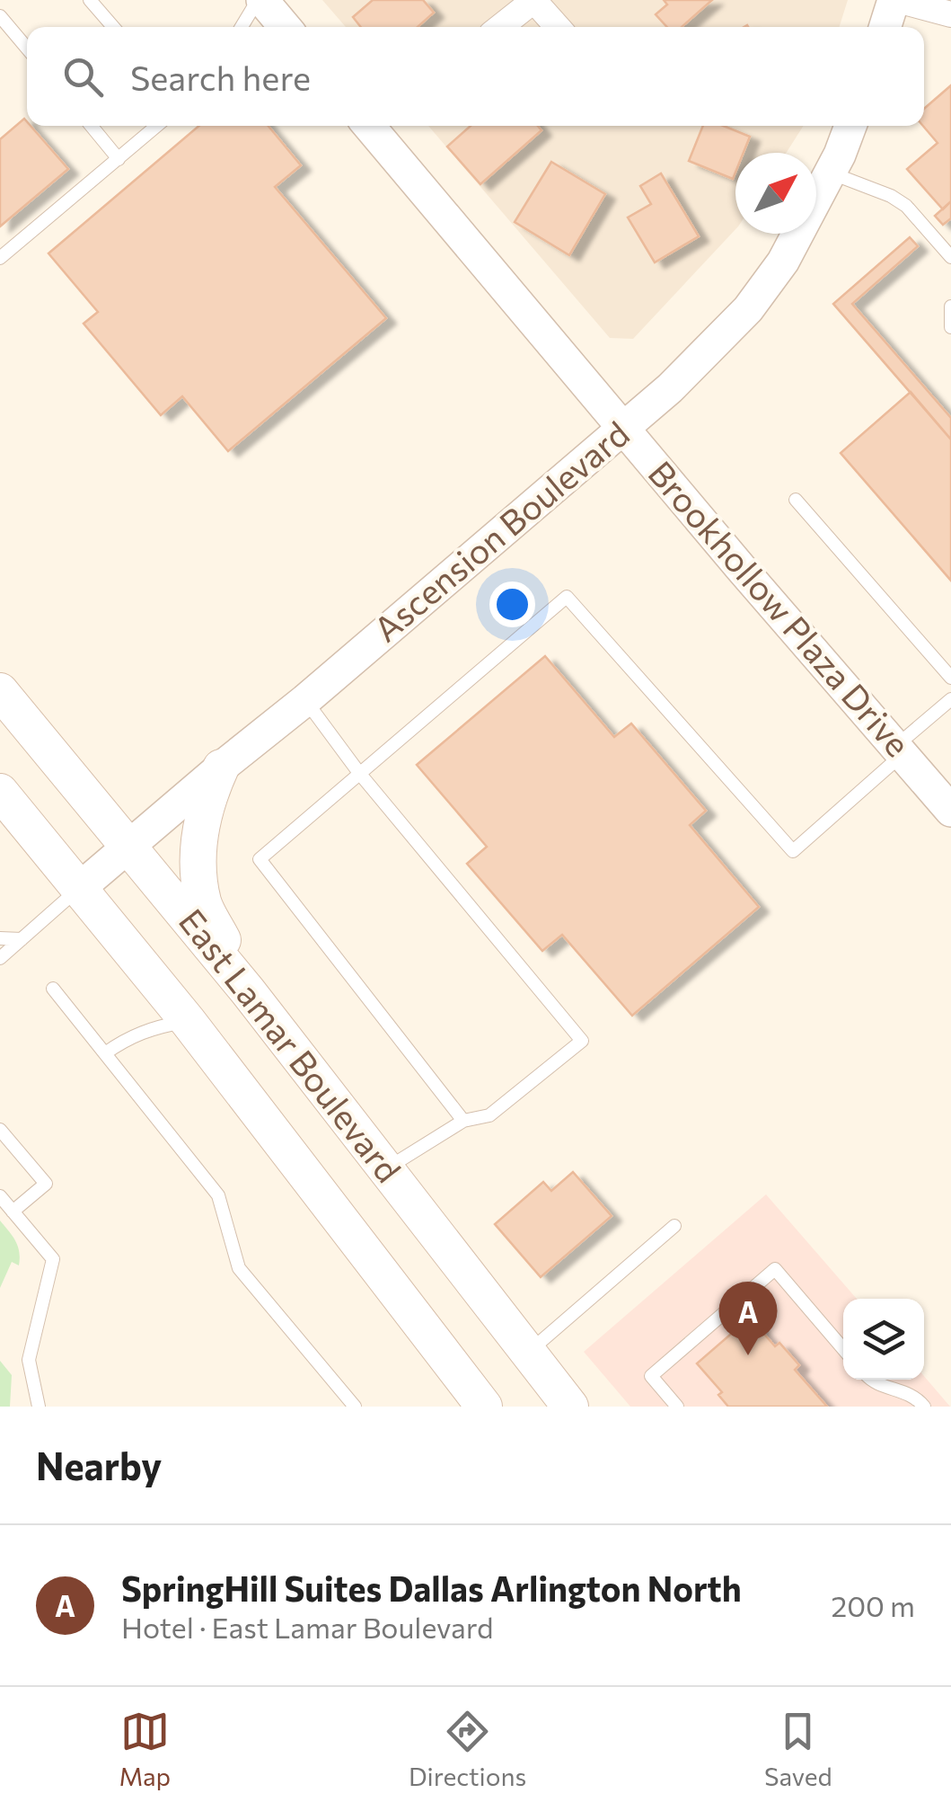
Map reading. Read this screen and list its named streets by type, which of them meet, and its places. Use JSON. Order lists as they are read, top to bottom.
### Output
{
  "streets": {
    "main road": ["East Lamar Boulevard"],
    "street": ["Ascension Boulevard", "Brookhollow Plaza Drive"]
  },
  "crossings": [
    ["Ascension Boulevard", "Brookhollow Plaza Drive"],
    ["Ascension Boulevard", "East Lamar Boulevard"]
  ],
  "north": "top right",
  "page": {
    "search": "Search here",
    "pins": "A",
    "heading": "Nearby",
    "list": [
      {
        "mark": "A",
        "name": "SpringHill Suites Dallas Arlington North",
        "note": "Hotel · East Lamar Boulevard",
        "value": "200 m"
      }
    ],
    "nav": ["Map", "Directions", "Saved"]
  }
}
